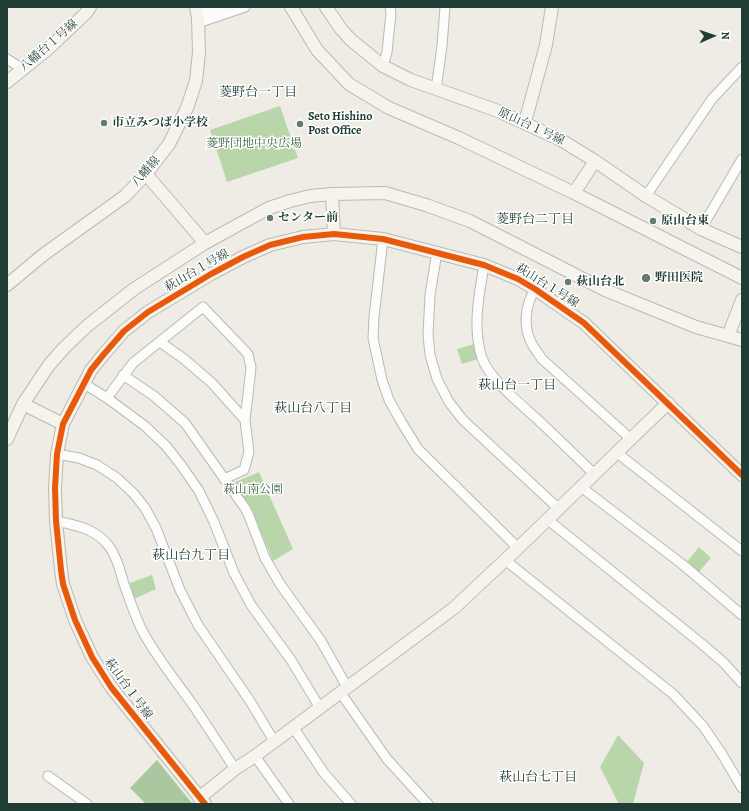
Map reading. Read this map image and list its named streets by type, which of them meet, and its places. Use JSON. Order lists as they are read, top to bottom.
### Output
{
  "streets": {
    "street": [
      "八幡台１号線",
      "原山台１号線",
      "八幡線",
      "萩山台１号線"
    ]
  },
  "districts": [
    "菱野台一丁目",
    "菱野台二丁目",
    "萩山台一丁目",
    "萩山台八丁目",
    "萩山台九丁目",
    "萩山台七丁目"
  ],
  "parks": ["菱野団地中央広場", "萩山南公園"],
  "places": [
    "市立みつば小学校",
    "Seto Hishino Post Office",
    "センター前",
    "原山台東",
    "野田医院",
    "萩山台北"
  ],
  "north": "right"
}
